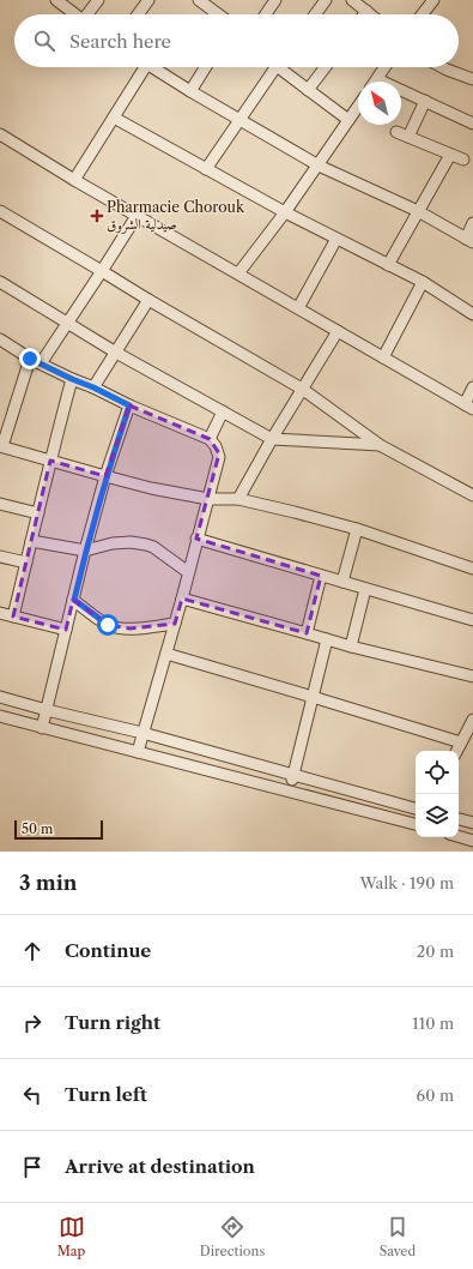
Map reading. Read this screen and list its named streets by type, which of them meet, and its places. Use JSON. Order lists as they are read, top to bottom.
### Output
{
  "places": {
    "health": ["Pharmacie Chorouk صيدلية الشروق"]
  },
  "scale_bar": "50 m",
  "north": "top left",
  "page": {
    "search": "Search here",
    "scale": "50 m",
    "heading": ["3 min", "Walk · 190 m"],
    "list": [
      ["Continue", "20 m"],
      ["Turn right", "110 m"],
      ["Turn left", "60 m"],
      "Arrive at destination"
    ],
    "nav": ["Map", "Directions", "Saved"]
  }
}
